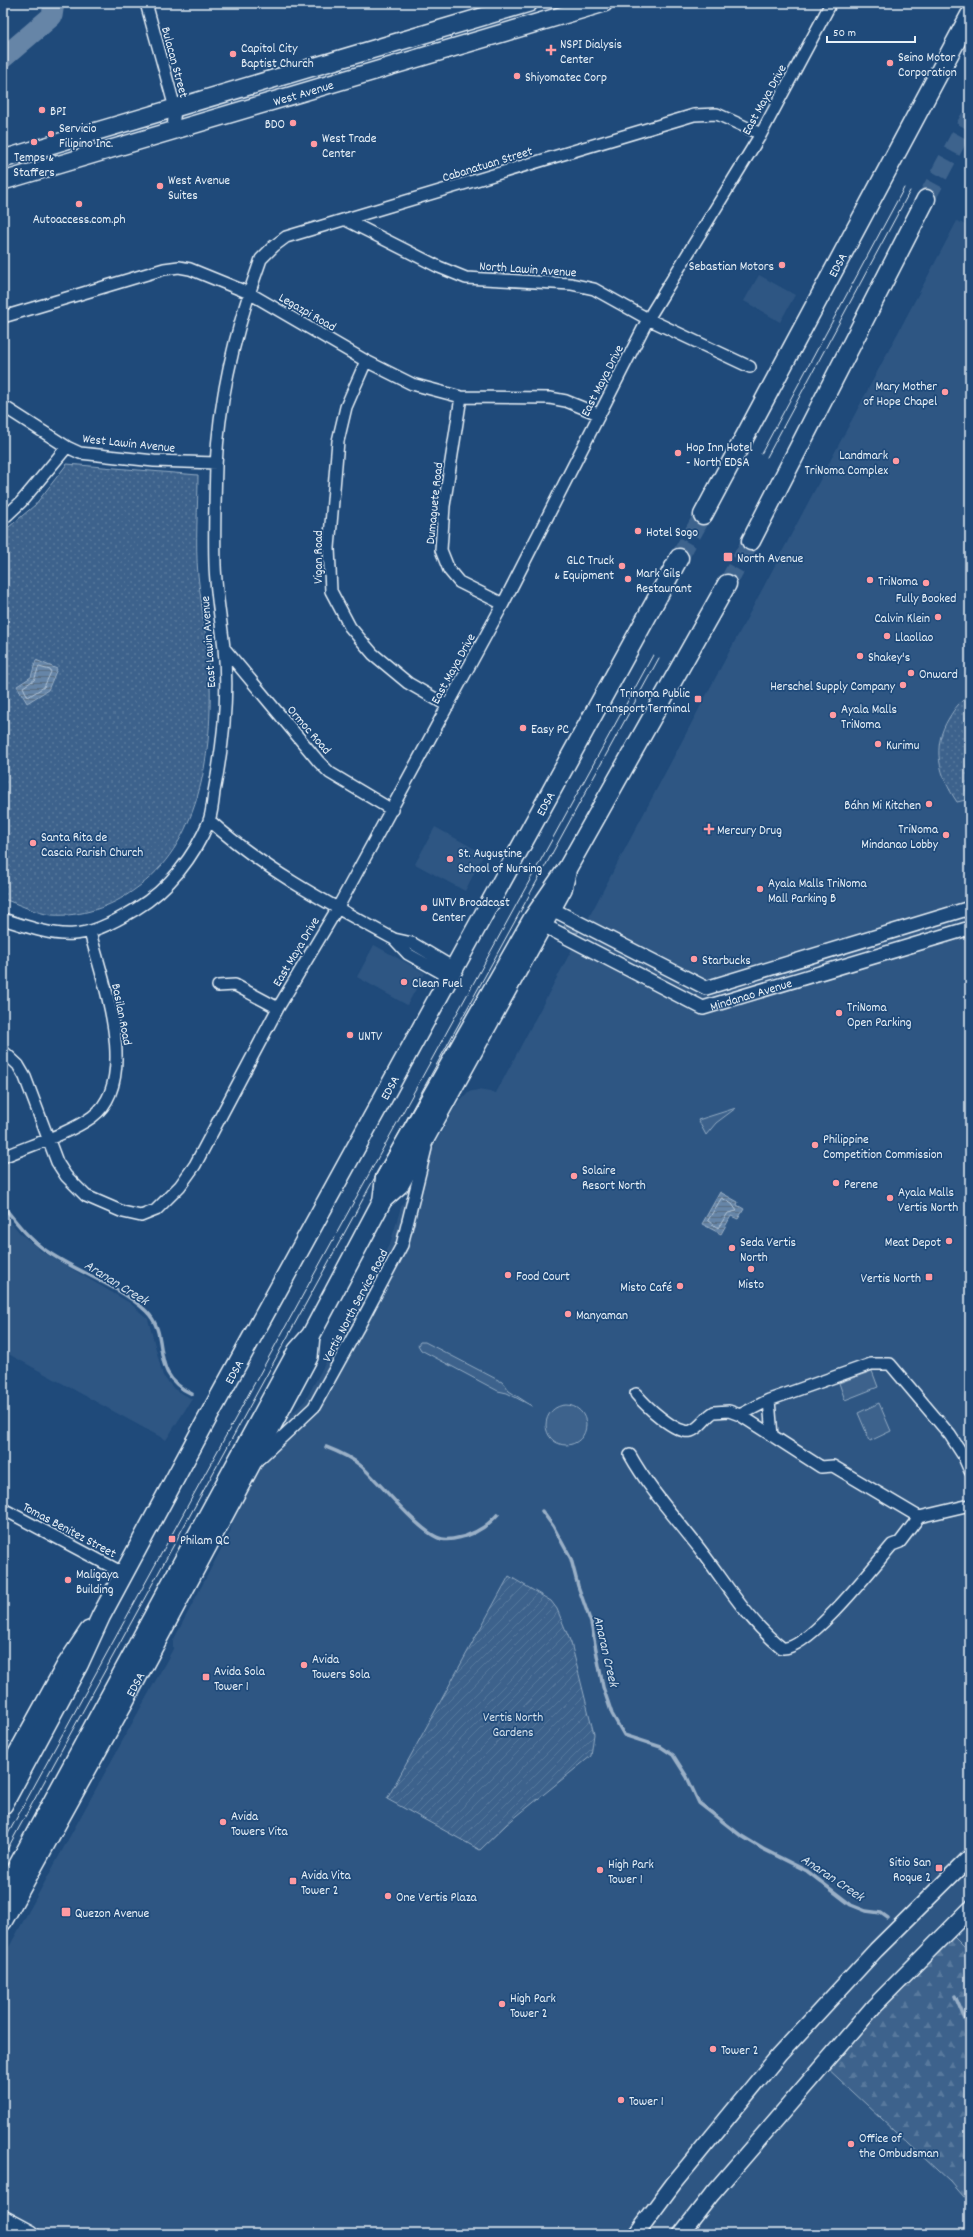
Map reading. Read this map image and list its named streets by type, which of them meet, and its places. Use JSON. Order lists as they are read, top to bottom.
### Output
{
  "streets": {
    "highway": ["EDSA"],
    "main road": ["West Avenue"],
    "street": [
      "Bulacan Street",
      "East Maya Drive",
      "Cabanatuan Street",
      "North Lawin Avenue",
      "Legazpi Road",
      "West Lawin Avenue",
      "Dumaguete Road",
      "Vigan Road",
      "East Lawin Avenue",
      "Ormoc Road",
      "Mindanao Avenue",
      "Basilan Road",
      "Vertis North Service Road",
      "Tomas Benitez Street"
    ]
  },
  "crossings": [
    ["Bulacan Street", "West Avenue"],
    ["East Maya Drive", "Cabanatuan Street"],
    ["East Maya Drive", "North Lawin Avenue"],
    ["East Maya Drive", "Legazpi Road"],
    ["East Maya Drive", "Dumaguete Road"],
    ["East Maya Drive", "Vigan Road"],
    ["East Maya Drive", "Ormoc Road"],
    ["East Maya Drive", "Basilan Road"],
    ["Cabanatuan Street", "North Lawin Avenue"],
    ["Cabanatuan Street", "Legazpi Road"],
    ["Cabanatuan Street", "East Lawin Avenue"],
    ["EDSA", "Mindanao Avenue"],
    ["EDSA", "Vertis North Service Road"],
    ["EDSA", "Tomas Benitez Street"],
    ["Legazpi Road", "Dumaguete Road"],
    ["Legazpi Road", "Vigan Road"],
    ["Legazpi Road", "East Lawin Avenue"],
    ["West Lawin Avenue", "East Lawin Avenue"],
    ["East Lawin Avenue", "Ormoc Road"],
    ["East Lawin Avenue", "Basilan Road"]
  ],
  "water": ["Aranan Creek", "Anaran Creek"],
  "parks": ["Vertis North Gardens"],
  "places": {
    "health": ["NSPI Dialysis Center", "Mercury Drug"],
    "other": [
      "Capitol City Baptist Church",
      "Seino Motor Corporation",
      "Shiyomatec Corp",
      "BPI",
      "BDO",
      "Servicio Filipino Inc.",
      "Temps & Staffers",
      "West Trade Center",
      "West Avenue Suites",
      "Autoaccess.com.ph",
      "Sebastian Motors",
      "Mary Mother of Hope Chapel",
      "Hop Inn Hotel - North EDSA",
      "Landmark TriNoma Complex",
      "Hotel Sogo",
      "GLC Truck & Equipment",
      "Mark Gils Restaurant",
      "TriNoma",
      "Fully Booked",
      "Calvin Klein",
      "Llaollao",
      "Shakey's",
      "Onward",
      "Herschel Supply Company",
      "Ayala Malls TriNoma",
      "Easy PC",
      "Kurimu",
      "Báhn Mi Kitchen",
      "TriNoma Mindanao Lobby",
      "Santa Rita de Cascia Parish Church",
      "St. Augustine School of Nursing",
      "Ayala Malls TriNoma Mall Parking B",
      "UNTV Broadcast Center",
      "Starbucks",
      "Clean Fuel",
      "TriNoma Open Parking",
      "UNTV",
      "Philippine Competition Commission",
      "Solaire Resort North",
      "Perene",
      "Ayala Malls Vertis North",
      "Meat Depot",
      "Seda Vertis North",
      "Misto",
      "Food Court",
      "Misto Café",
      "Manyaman",
      "Maligaya Building",
      "Avida Towers Sola",
      "Avida Towers Vita",
      "High Park Tower 1",
      "One Vertis Plaza",
      "High Park Tower 2",
      "Tower 2",
      "Tower 1",
      "Office of the Ombudsman"
    ],
    "transit": [
      "North Avenue",
      "Trinoma Public Transport Terminal",
      "Vertis North",
      "Philam QC",
      "Avida Sola Tower 1",
      "Sitio San Roque 2",
      "Avida Vita Tower 2",
      "Quezon Avenue"
    ]
  },
  "scale_bar": "50 m"
}
